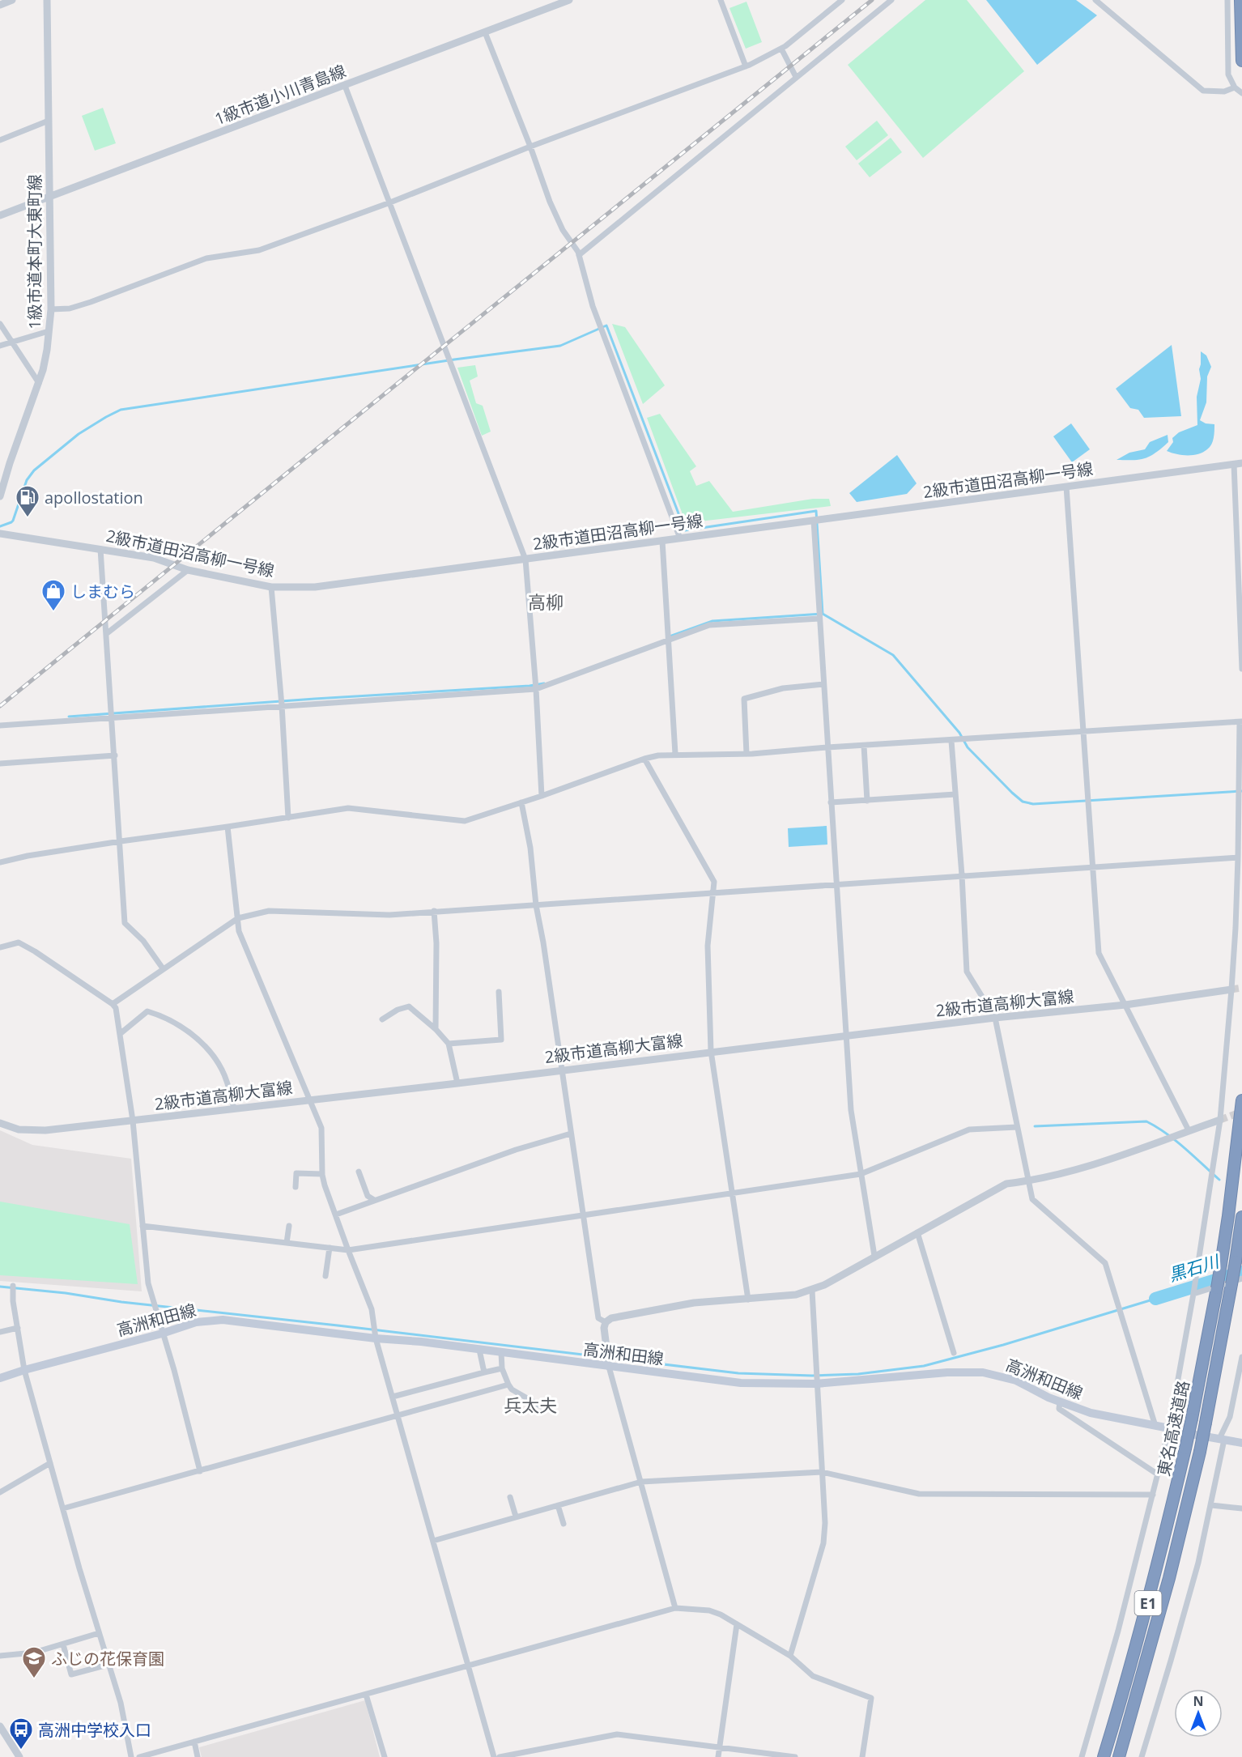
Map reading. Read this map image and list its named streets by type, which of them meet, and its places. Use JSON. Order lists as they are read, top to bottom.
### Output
{
  "streets": {
    "highway": ["東名高速道路", "E1"],
    "main road": ["高洲和田線"],
    "street": [
      "1級市道小川青島線",
      "1級市道本町大東町線",
      "2級市道田沼高柳一号線",
      "2級市道高柳大富線"
    ]
  },
  "crossings": [
    ["1級市道小川青島線", "1級市道本町大東町線"]
  ],
  "districts": ["高柳", "兵太夫"],
  "water": ["黒石川"],
  "places": {
    "fuel station": ["apollostation"],
    "shop": ["しまむら"],
    "school or university": ["ふじの花保育園"],
    "bus stop": ["高洲中学校入口"]
  },
  "north": "top"
}
